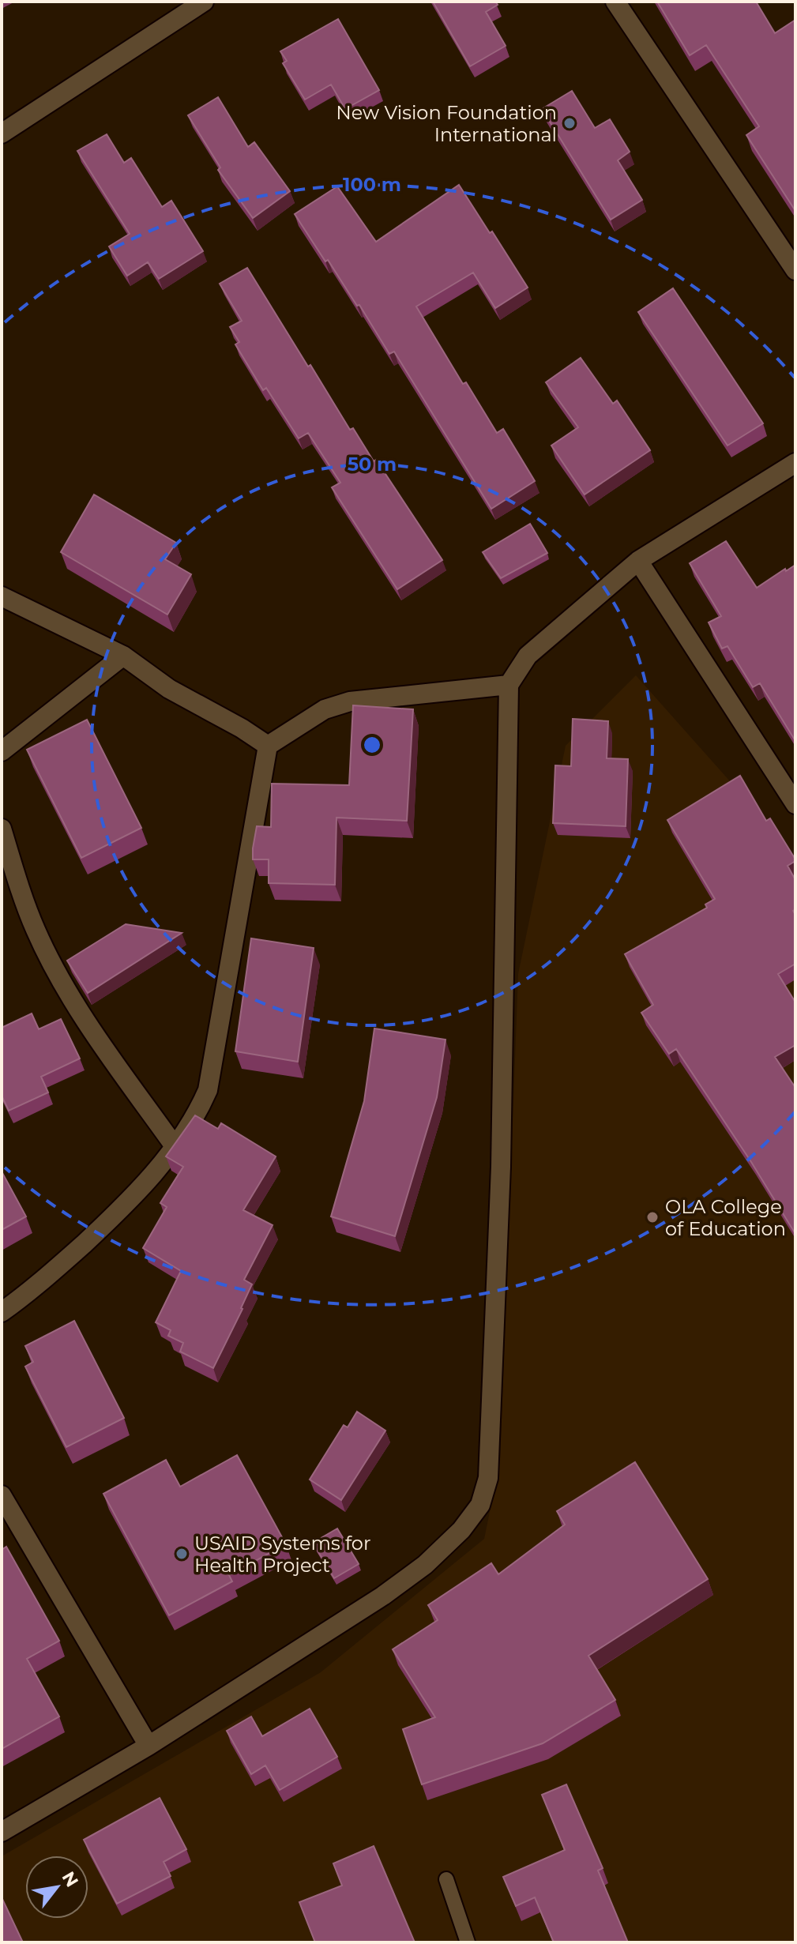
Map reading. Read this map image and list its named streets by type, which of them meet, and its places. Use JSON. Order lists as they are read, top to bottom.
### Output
{
  "places": ["New Vision Foundation International", "OLA College of Education", "USAID Systems for Health Project"],
  "north": "top right",
  "rings": ["100 m", "50 m"]
}
